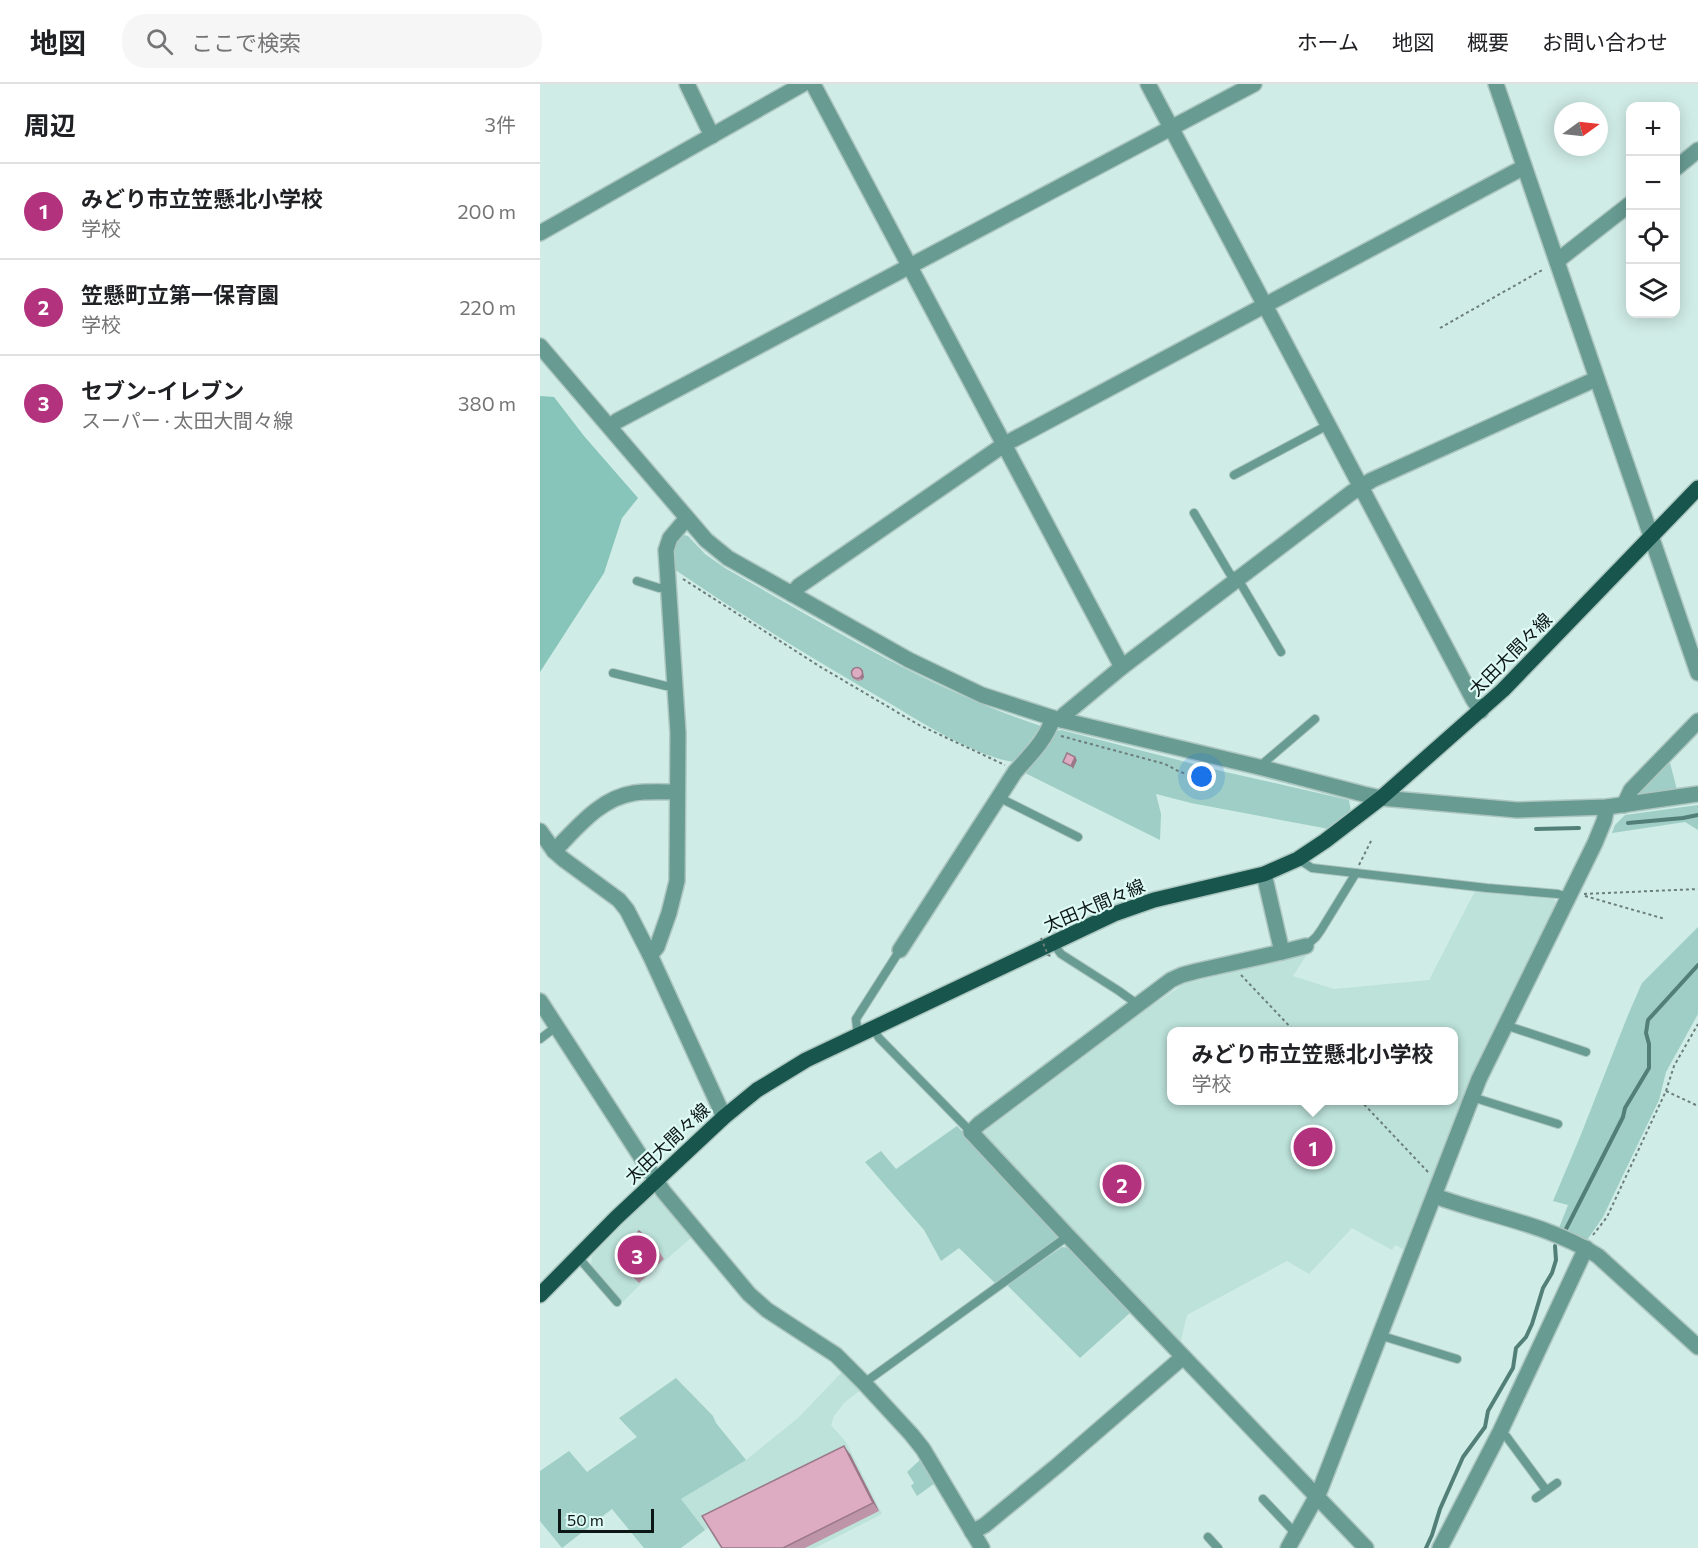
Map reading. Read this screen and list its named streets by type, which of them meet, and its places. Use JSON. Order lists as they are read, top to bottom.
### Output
{
  "streets": {
    "main road": ["太田大間々線"]
  },
  "scale_bar": "50 m",
  "north": "right",
  "page": {
    "header": "地図",
    "search": "ここで検索",
    "nav": [
      "ホーム",
      "地図",
      "概要",
      "お問い合わせ"
    ],
    "heading": ["周辺", "3件"],
    "map_buttons": ["+", "−"],
    "list": [
      {
        "mark": "1",
        "name": "みどり市立笠懸北小学校",
        "note": "学校",
        "value": "200 m"
      },
      {
        "mark": "2",
        "name": "笠懸町立第一保育園",
        "note": "学校",
        "value": "220 m"
      },
      {
        "mark": "3",
        "name": "セブン-イレブン",
        "note": "スーパー · 太田大間々線",
        "value": "380 m"
      }
    ],
    "popup": ["みどり市立笠懸北小学校", "学校"],
    "pins": ["1", "2", "3"],
    "scale": "50 m"
  }
}
